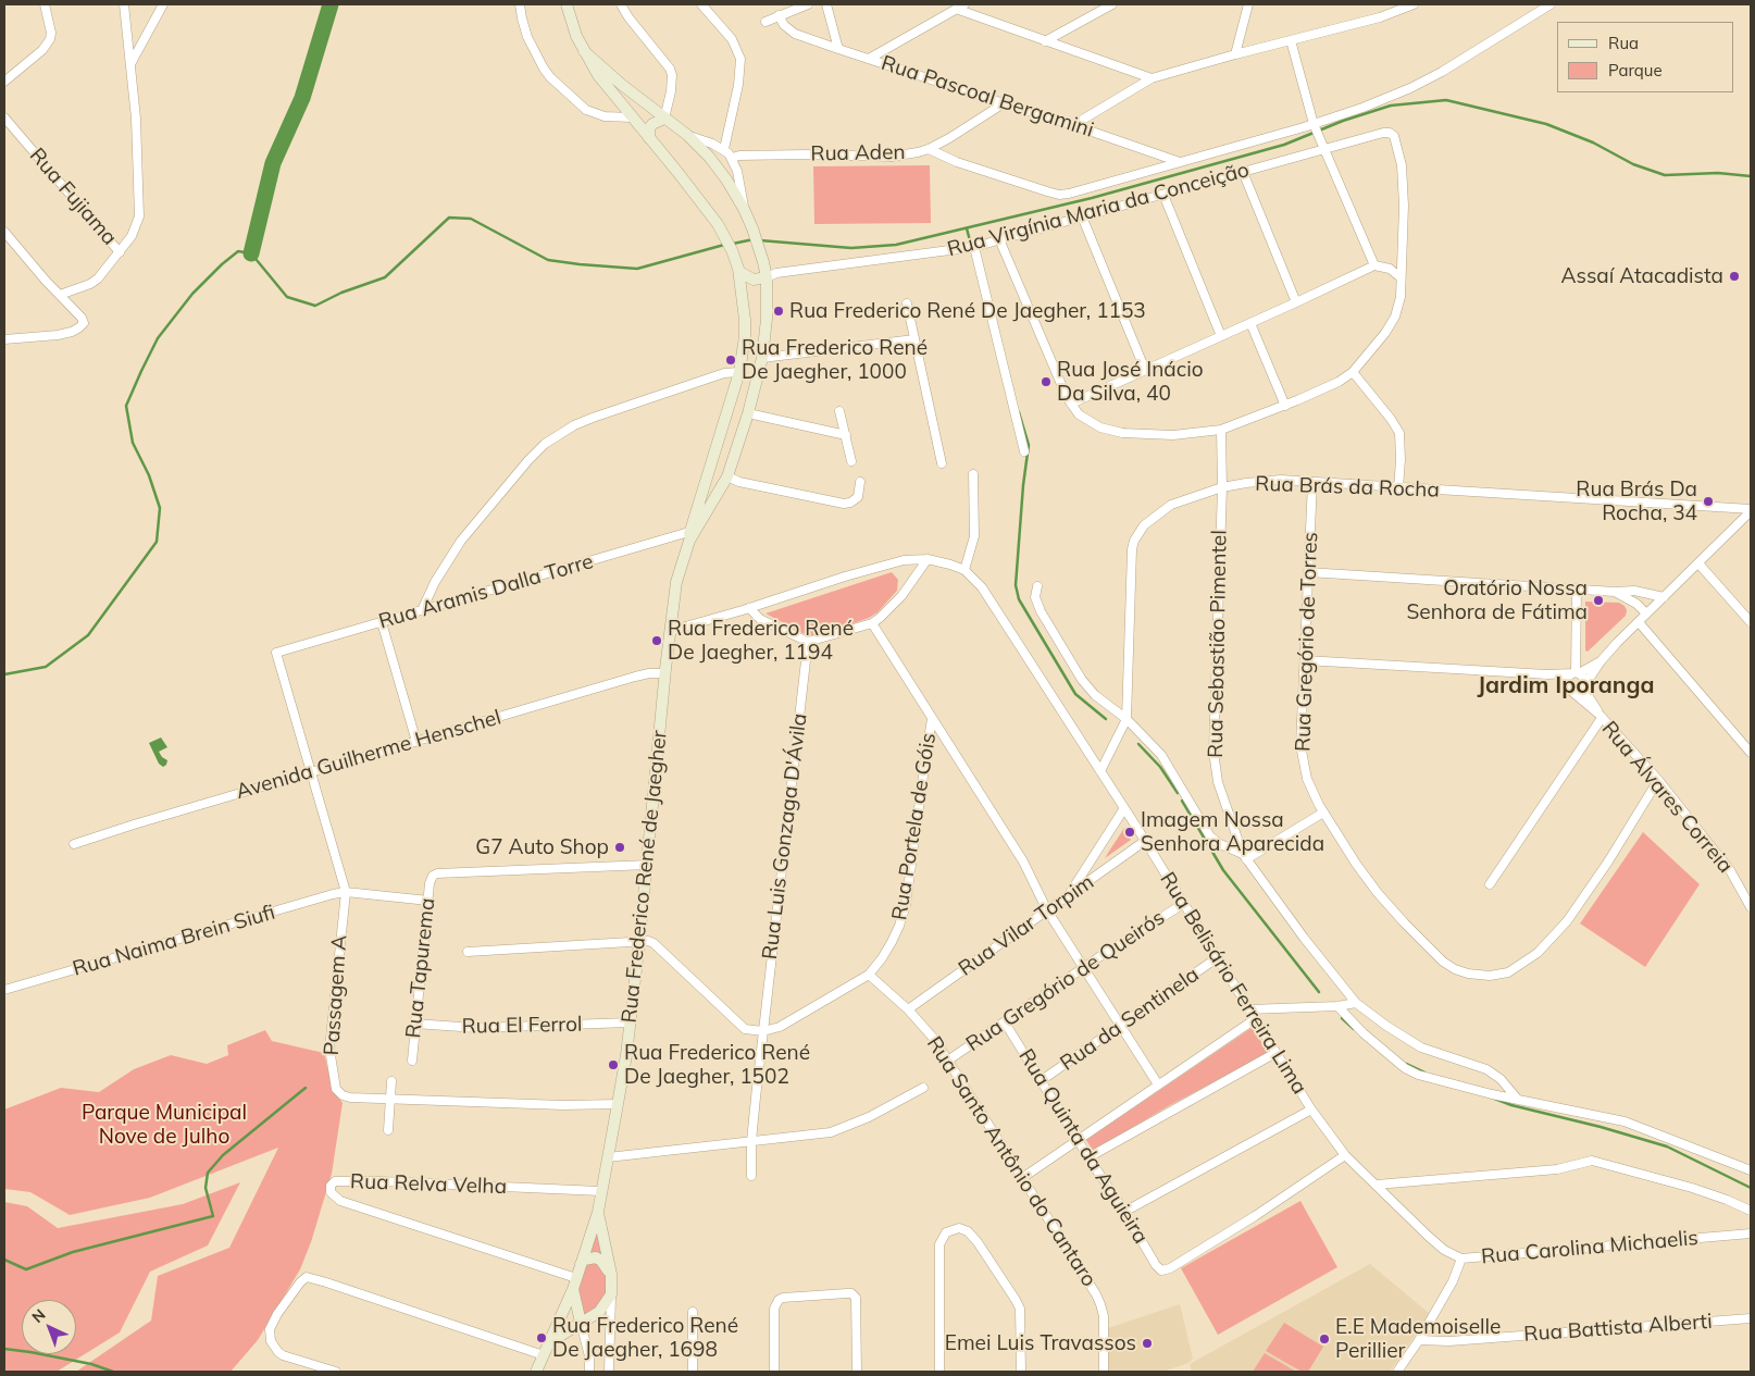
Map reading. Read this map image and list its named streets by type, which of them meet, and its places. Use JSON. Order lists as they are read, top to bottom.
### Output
{
  "streets": {
    "main road": ["Rua Frederico René de Jaegher"],
    "street": [
      "Rua Pascoal Bergamini",
      "Rua Aden",
      "Rua Fujiama",
      "Rua Virgínia Maria da Conceição",
      "Rua Brás da Rocha",
      "Rua Aramis Dalla Torre",
      "Rua Gregório de Torres",
      "Rua Sebastião Pimentel",
      "Avenida Guilherme Henschel",
      "Rua Álvares Correia",
      "Rua Portela de Góis",
      "Rua Luis Gonzaga D'Ávila",
      "Rua Vilar Torpim",
      "Rua Naima Brein Siufi",
      "Rua Tapurema",
      "Rua Gregório de Queirós",
      "Rua Belisário Ferreira Lima",
      "Passagem A",
      "Rua da Sentinela",
      "Rua El Ferrol",
      "Rua Quinta da Aguieira",
      "Rua Santo Antônio do Cantaro",
      "Rua Relva Velha",
      "Rua Carolina Michaelis",
      "Rua Battista Alberti"
    ]
  },
  "crossings": [
    ["Rua Pascoal Bergamini", "Rua Aden"],
    ["Rua Pascoal Bergamini", "Rua Virgínia Maria da Conceição"],
    ["Rua Aden", "Rua Virgínia Maria da Conceição"],
    ["Rua Aden", "Rua Frederico René de Jaegher"],
    ["Rua Virgínia Maria da Conceição", "Rua Frederico René de Jaegher"],
    ["Rua Brás da Rocha", "Rua Gregório de Torres"],
    ["Rua Brás da Rocha", "Rua Sebastião Pimentel"],
    ["Rua Brás da Rocha", "Rua Belisário Ferreira Lima"],
    ["Rua Aramis Dalla Torre", "Avenida Guilherme Henschel"],
    ["Rua Aramis Dalla Torre", "Rua Frederico René de Jaegher"],
    ["Rua Gregório de Torres", "Rua Álvares Correia"],
    ["Avenida Guilherme Henschel", "Rua Frederico René de Jaegher"],
    ["Rua Portela de Góis", "Rua Luis Gonzaga D'Ávila"],
    ["Rua Portela de Góis", "Rua Santo Antônio do Cantaro"],
    ["Rua Frederico René de Jaegher", "Rua Tapurema"],
    ["Rua Frederico René de Jaegher", "Rua El Ferrol"],
    ["Rua Frederico René de Jaegher", "Rua Relva Velha"],
    ["Rua Vilar Torpim", "Rua Belisário Ferreira Lima"],
    ["Rua Vilar Torpim", "Rua Santo Antônio do Cantaro"],
    ["Rua Naima Brein Siufi", "Rua Tapurema"],
    ["Rua Naima Brein Siufi", "Passagem A"],
    ["Rua Tapurema", "Rua El Ferrol"],
    ["Rua Gregório de Queirós", "Rua Belisário Ferreira Lima"],
    ["Rua Gregório de Queirós", "Rua Quinta da Aguieira"],
    ["Rua Gregório de Queirós", "Rua Santo Antônio do Cantaro"],
    ["Rua Belisário Ferreira Lima", "Rua da Sentinela"],
    ["Rua Belisário Ferreira Lima", "Rua Quinta da Aguieira"],
    ["Rua Belisário Ferreira Lima", "Rua Carolina Michaelis"],
    ["Rua da Sentinela", "Rua Quinta da Aguieira"],
    ["Rua Carolina Michaelis", "Rua Battista Alberti"]
  ],
  "districts": ["Jardim Iporanga"],
  "parks": ["Parque Municipal Nove de Julho"],
  "places": [
    "Assaí Atacadista",
    "Rua Frederico René De Jaegher, 1153",
    "Rua Frederico René De Jaegher, 1000",
    "Rua José Inácio Da Silva, 40",
    "Rua Brás Da Rocha, 34",
    "Oratório Nossa Senhora de Fátima",
    "Rua Frederico René De Jaegher, 1194",
    "Imagem Nossa Senhora Aparecida",
    "G7 Auto Shop",
    "Rua Frederico René De Jaegher, 1502",
    "Rua Frederico René De Jaegher, 1698",
    "E.E Mademoiselle Perillier",
    "Emei Luis Travassos"
  ],
  "legend": ["Rua", "Parque"],
  "north": "top left"
}
